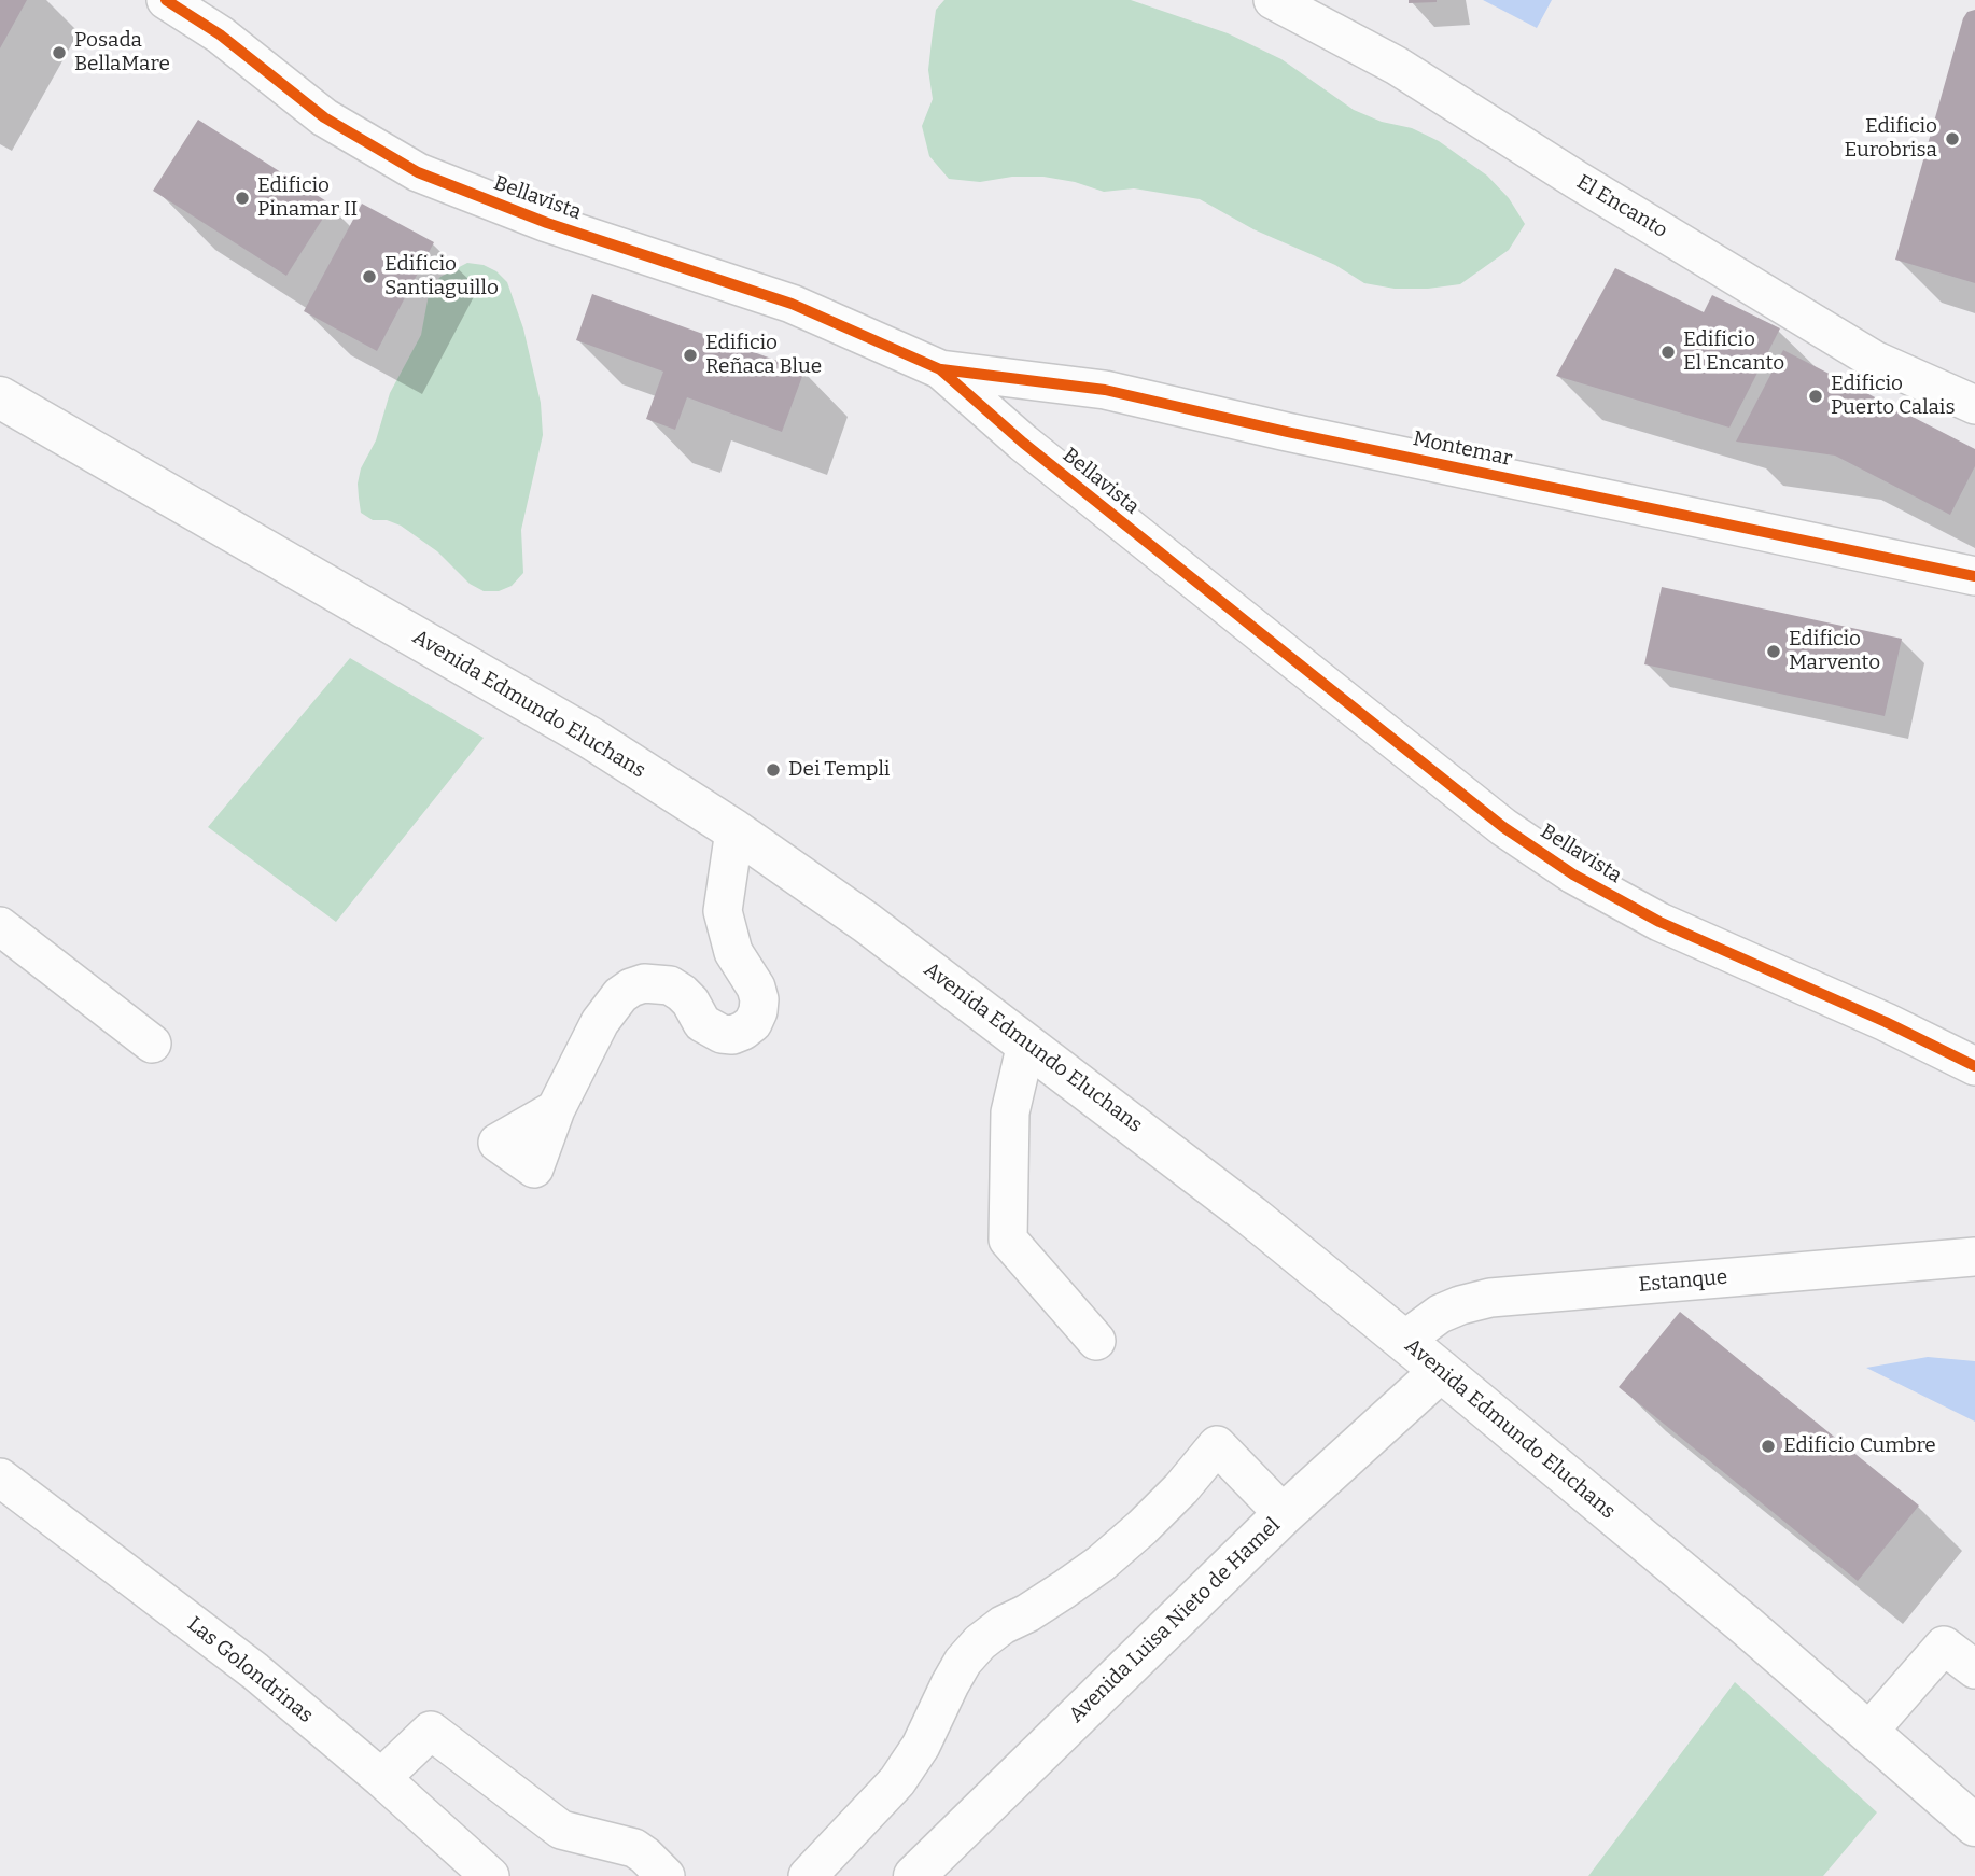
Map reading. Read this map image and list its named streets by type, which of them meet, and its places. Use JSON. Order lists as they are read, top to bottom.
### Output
{
  "streets": {
    "main road": ["Avenida Edmundo Eluchans", "Avenida Luisa Nieto de Hamel"],
    "street": [
      "Bellavista",
      "El Encanto",
      "Montemar",
      "Estanque",
      "Las Golondrinas"
    ]
  },
  "crossings": [
    ["Bellavista", "Montemar"],
    ["Avenida Edmundo Eluchans", "Estanque"],
    ["Avenida Edmundo Eluchans", "Avenida Luisa Nieto de Hamel"]
  ],
  "places": [
    "Posada BellaMare",
    "Edificio Eurobrisa",
    "Edificio Pinamar II",
    "Edificio Santiaguillo",
    "Edificio El Encanto",
    "Edificio Reñaca Blue",
    "Edificio Puerto Calais",
    "Edificio Marvento",
    "Dei Templi",
    "Edificio Cumbre"
  ]
}
